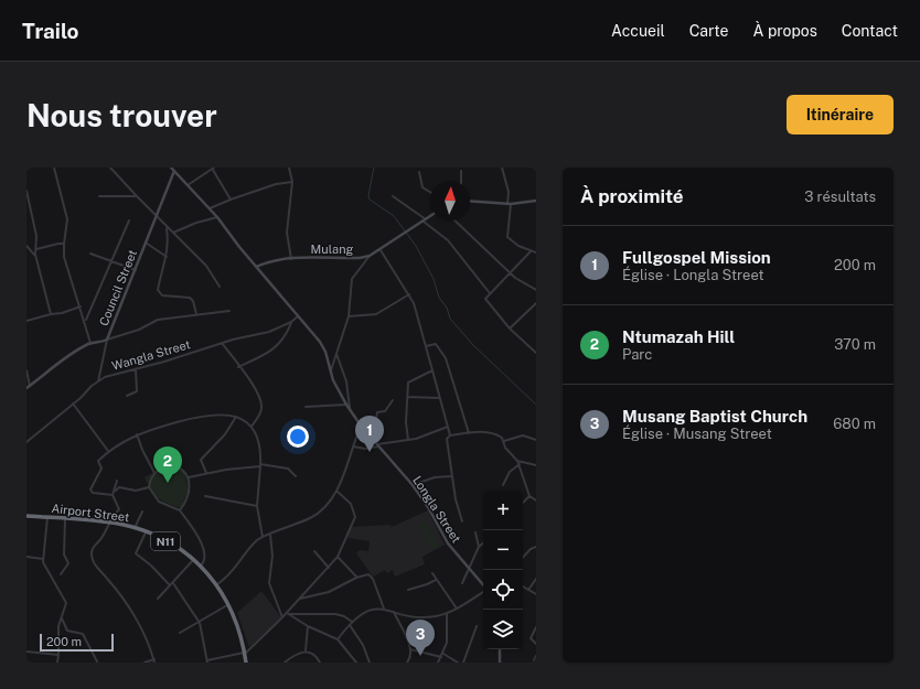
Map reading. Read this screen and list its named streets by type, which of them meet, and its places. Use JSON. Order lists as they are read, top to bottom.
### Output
{
  "streets": {
    "highway": ["Airport Street", "N11"],
    "main road": ["Mulang", "Council Street", "Longla Street"],
    "street": ["Wangla Street"]
  },
  "crossings": [
    ["Mulang", "Longla Street"],
    ["Council Street", "Longla Street"],
    ["Wangla Street", "Longla Street"],
    ["Airport Street", "N11"]
  ],
  "scale_bar": "200 m",
  "north": "top",
  "page": {
    "header": "Trailo",
    "nav": [
      "Accueil",
      "Carte",
      "À propos",
      "Contact"
    ],
    "buttons": "Itinéraire",
    "title": "Nous trouver",
    "heading": ["À proximité", "3 résultats"],
    "list": [
      {
        "mark": "1",
        "name": "Fullgospel Mission",
        "note": "Église · Longla Street",
        "value": "200 m"
      },
      {
        "mark": "2",
        "name": "Ntumazah Hill",
        "note": "Parc",
        "value": "370 m"
      },
      {
        "mark": "3",
        "name": "Musang Baptist Church",
        "note": "Église · Musang Street",
        "value": "680 m"
      }
    ],
    "pins": ["1", "2", "3"],
    "map_buttons": ["+", "−"],
    "scale": "200 m"
  }
}
